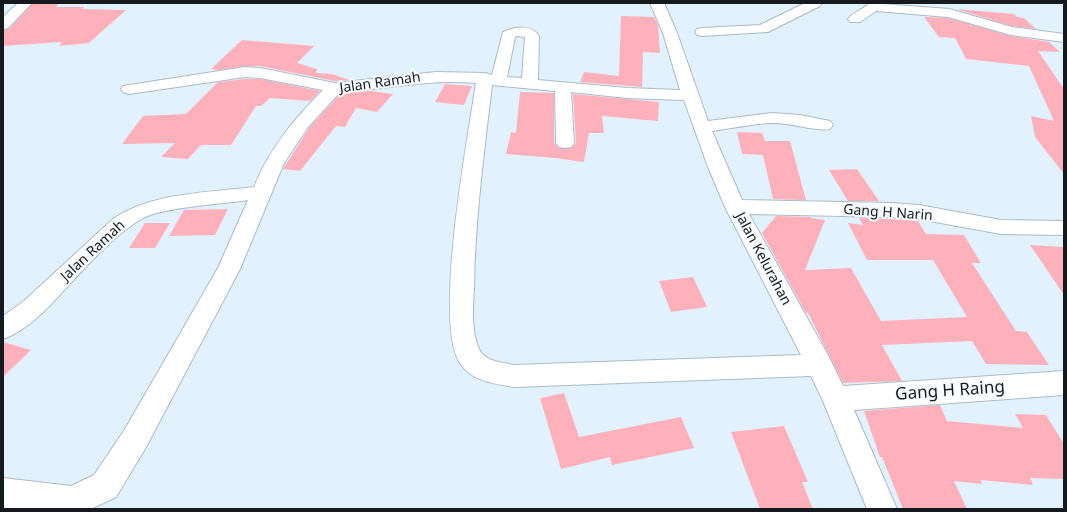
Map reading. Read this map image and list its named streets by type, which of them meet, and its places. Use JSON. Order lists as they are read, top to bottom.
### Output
{
  "streets": {
    "street": [
      "Jalan Ramah",
      "Gang H Narin",
      "Jalan Kelurahan",
      "Gang H Raing"
    ]
  },
  "crossings": [
    ["Jalan Ramah", "Jalan Kelurahan"],
    ["Gang H Narin", "Jalan Kelurahan"],
    ["Jalan Kelurahan", "Gang H Raing"]
  ]
}
